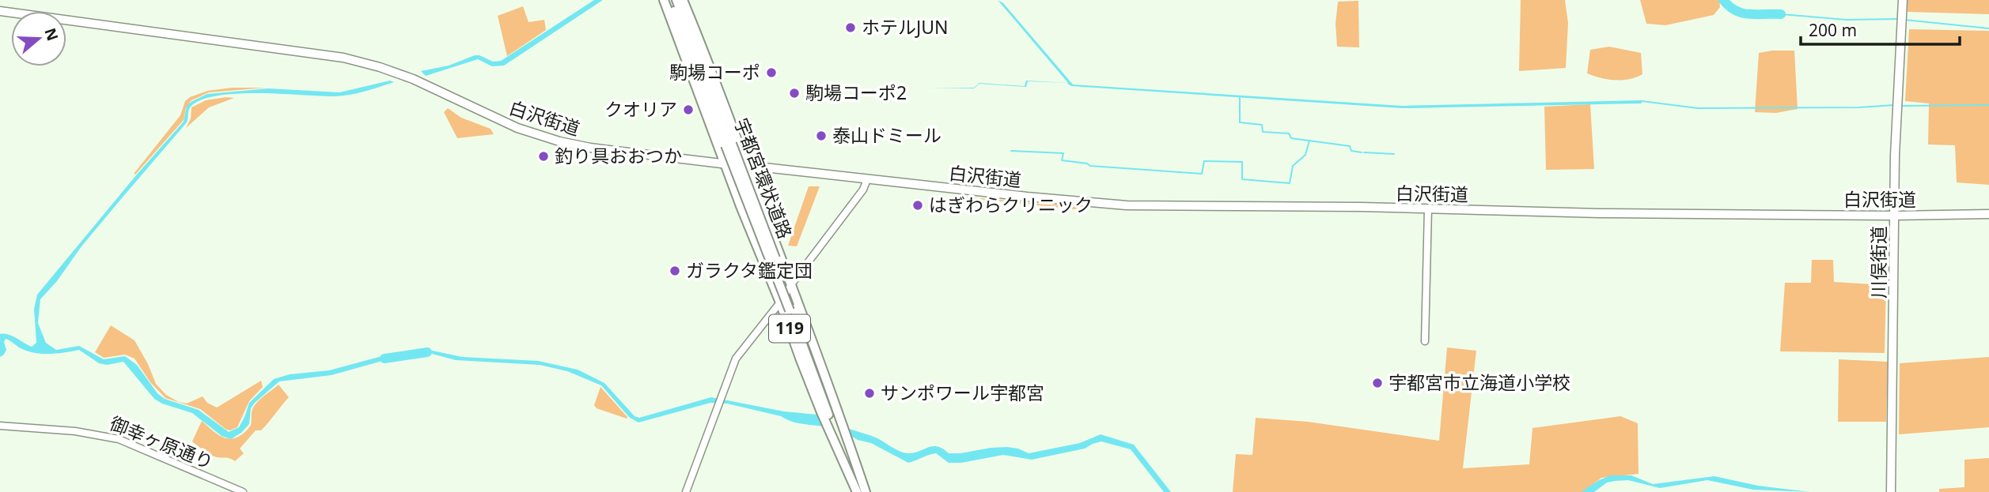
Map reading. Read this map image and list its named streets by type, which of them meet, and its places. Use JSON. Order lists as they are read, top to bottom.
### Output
{
  "streets": {
    "highway": ["宇都宮環状道路", "119"],
    "main road": ["白沢街道", "川俣街道"],
    "street": ["御幸ヶ原通り"]
  },
  "crossings": [
    ["白沢街道", "川俣街道"],
    ["白沢街道", "119"],
    ["宇都宮環状道路", "119"]
  ],
  "places": [
    "ホテルJUN",
    "駒場コーポ",
    "駒場コーポ2",
    "クオリア",
    "泰山ドミール",
    "釣り具おおつか",
    "はぎわらクリニック",
    "ガラクタ鑑定団",
    "宇都宮市立海道小学校",
    "サンポワール宇都宮"
  ],
  "scale_bar": "200 m",
  "north": "right"
}
